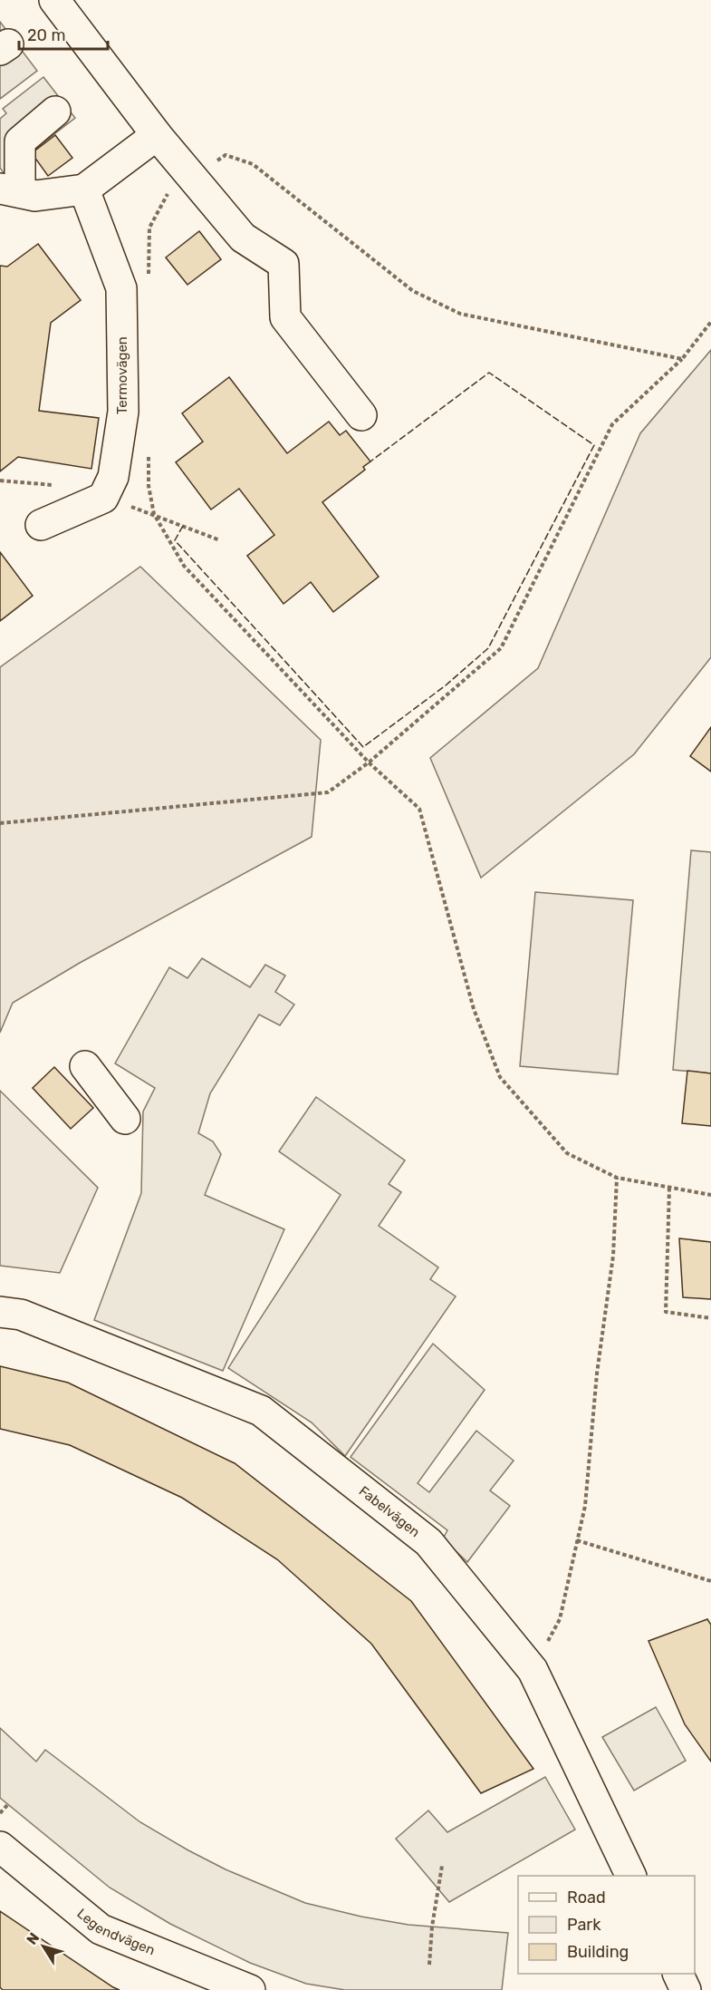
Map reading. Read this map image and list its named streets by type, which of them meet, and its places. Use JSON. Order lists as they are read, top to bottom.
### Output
{
  "streets": {
    "street": ["Termovägen", "Fabelvägen", "Legendvägen"]
  },
  "legend": ["Road", "Park", "Building"],
  "scale_bar": "20 m",
  "north": "top left"
}
